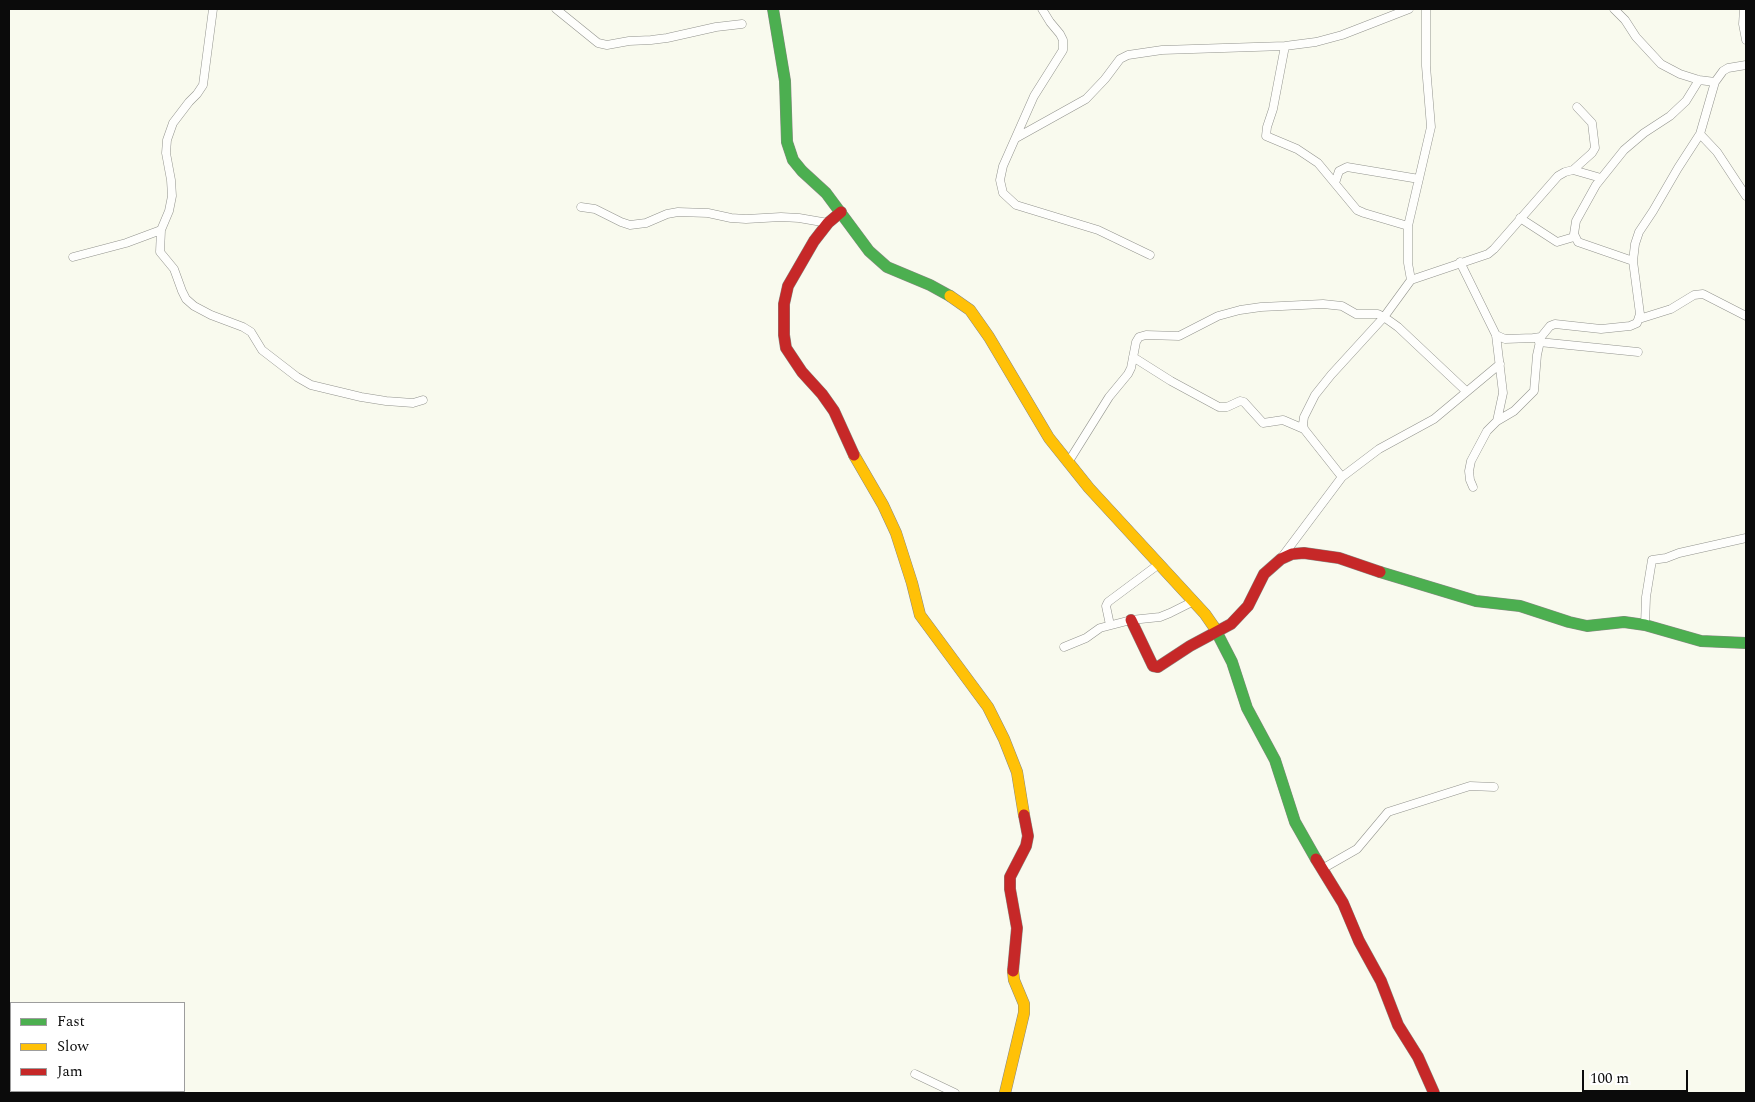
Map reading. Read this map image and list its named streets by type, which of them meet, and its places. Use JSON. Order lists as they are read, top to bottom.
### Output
{
  "legend": ["Fast", "Slow", "Jam"],
  "scale_bar": "100 m"
}
